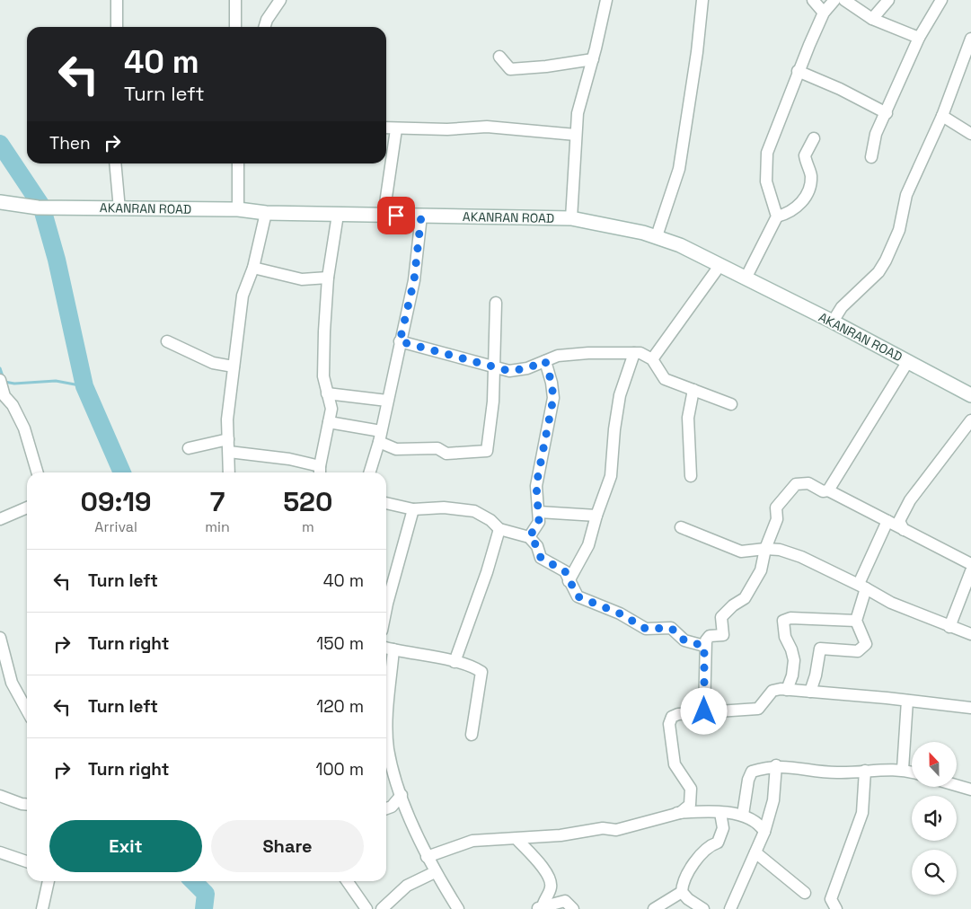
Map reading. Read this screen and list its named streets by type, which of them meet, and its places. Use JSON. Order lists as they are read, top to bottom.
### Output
{
  "streets": {
    "main road": ["AKANRAN ROAD"]
  },
  "north": "top",
  "page": {
    "turn": ["40 m", "Turn left"],
    "then": "Then",
    "eta": [
      "09:19",
      "Arrival",
      "7",
      "min",
      "520",
      "m"
    ],
    "list": [
      {
        "name": "Turn left",
        "value": "40 m"
      },
      {
        "name": "Turn right",
        "value": "150 m"
      },
      {
        "name": "Turn left",
        "value": "120 m"
      },
      {
        "name": "Turn right",
        "value": "100 m"
      }
    ],
    "buttons": ["Exit", "Share"]
  }
}
